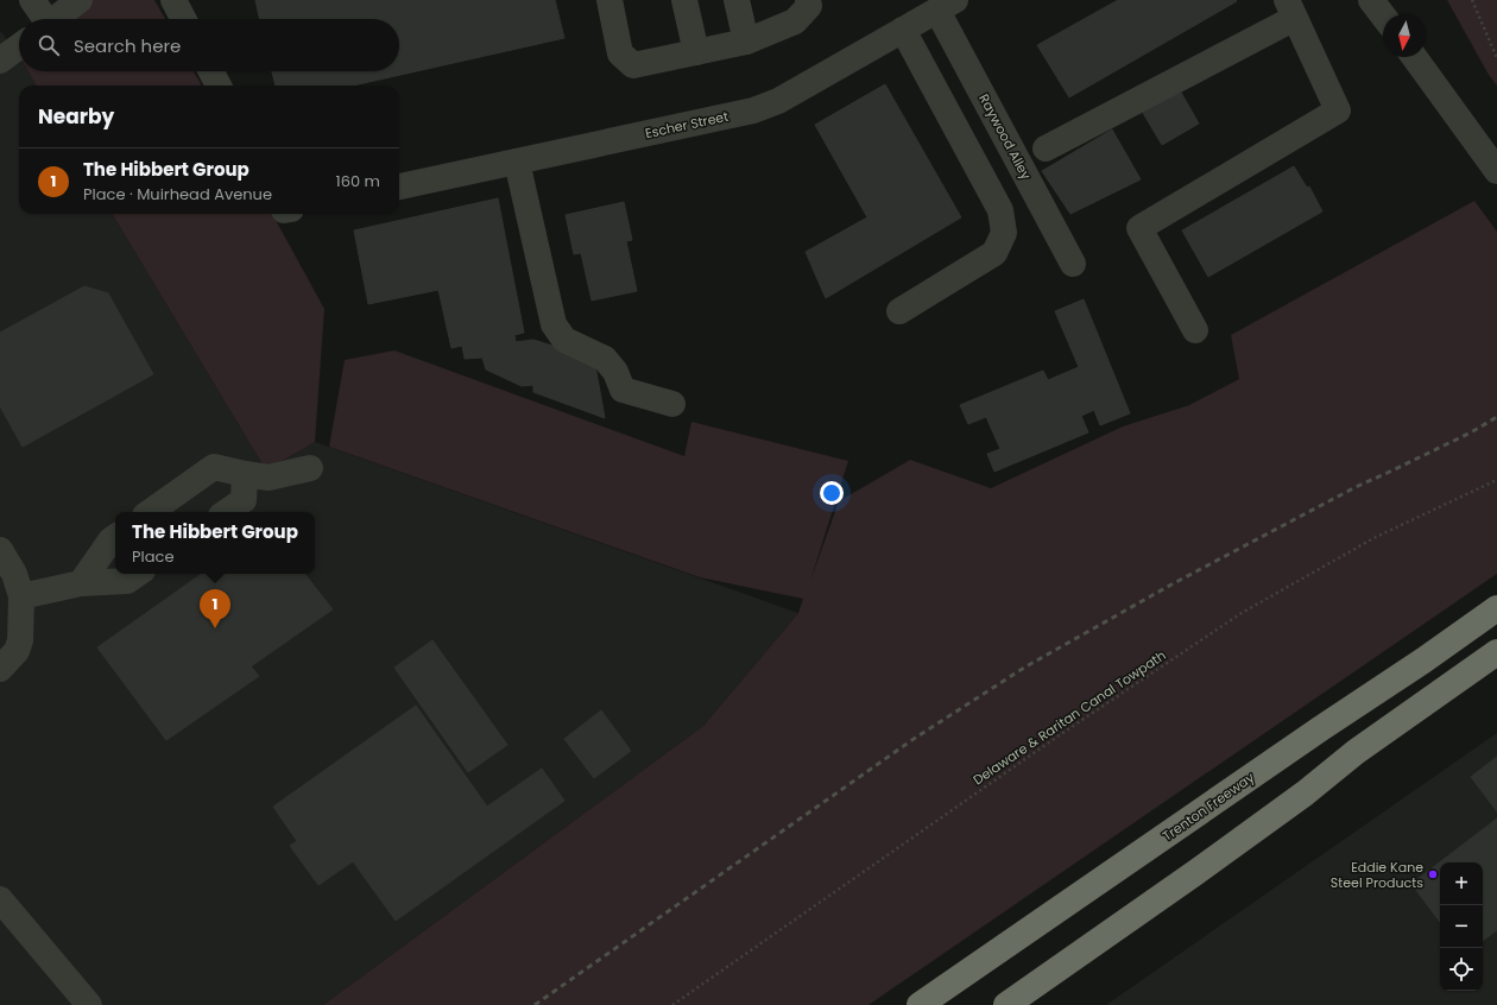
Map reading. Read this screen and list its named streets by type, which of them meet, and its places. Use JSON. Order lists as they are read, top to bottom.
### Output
{
  "streets": {
    "highway": ["Trenton Freeway"],
    "street": ["Escher Street", "Raywood Alley"],
    "path": ["Delaware & Raritan Canal Towpath"]
  },
  "crossings": [
    ["Escher Street", "Raywood Alley"]
  ],
  "places": ["Eddie Kane Steel Products"],
  "north": "bottom",
  "page": {
    "search": "Search here",
    "heading": "Nearby",
    "list": [
      {
        "mark": "1",
        "name": "The Hibbert Group",
        "note": "Place · Muirhead Avenue",
        "value": "160 m"
      }
    ],
    "popup": ["The Hibbert Group", "Place"],
    "pins": "1",
    "map_buttons": ["+", "−"]
  }
}
